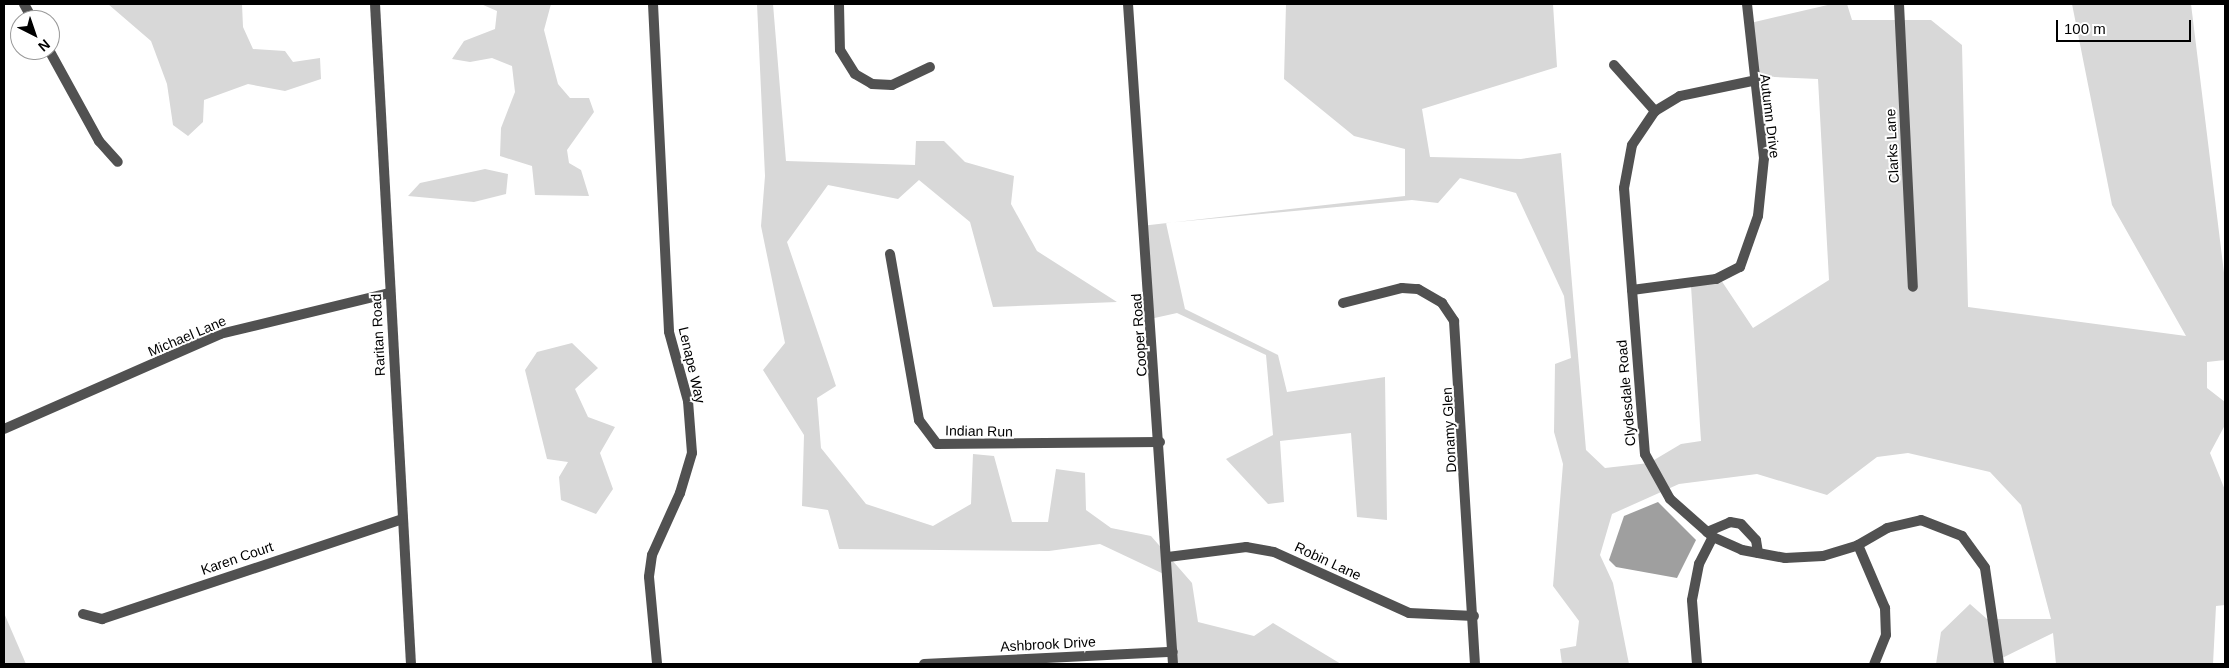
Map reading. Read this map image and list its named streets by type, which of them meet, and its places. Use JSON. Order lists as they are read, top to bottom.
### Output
{
  "streets": {
    "street": [
      "Autumn Drive",
      "Clarks Lane",
      "Raritan Road",
      "Cooper Road",
      "Michael Lane",
      "Lenape Way",
      "Clydesdale Road",
      "Donamy Glen",
      "Indian Run",
      "Karen Court",
      "Robin Lane",
      "Ashbrook Drive"
    ]
  },
  "crossings": [
    ["Autumn Drive", "Clydesdale Road"],
    ["Raritan Road", "Michael Lane"],
    ["Raritan Road", "Karen Court"],
    ["Cooper Road", "Indian Run"],
    ["Cooper Road", "Robin Lane"],
    ["Cooper Road", "Ashbrook Drive"],
    ["Donamy Glen", "Robin Lane"]
  ],
  "scale_bar": "100 m",
  "north": "bottom right"
}
